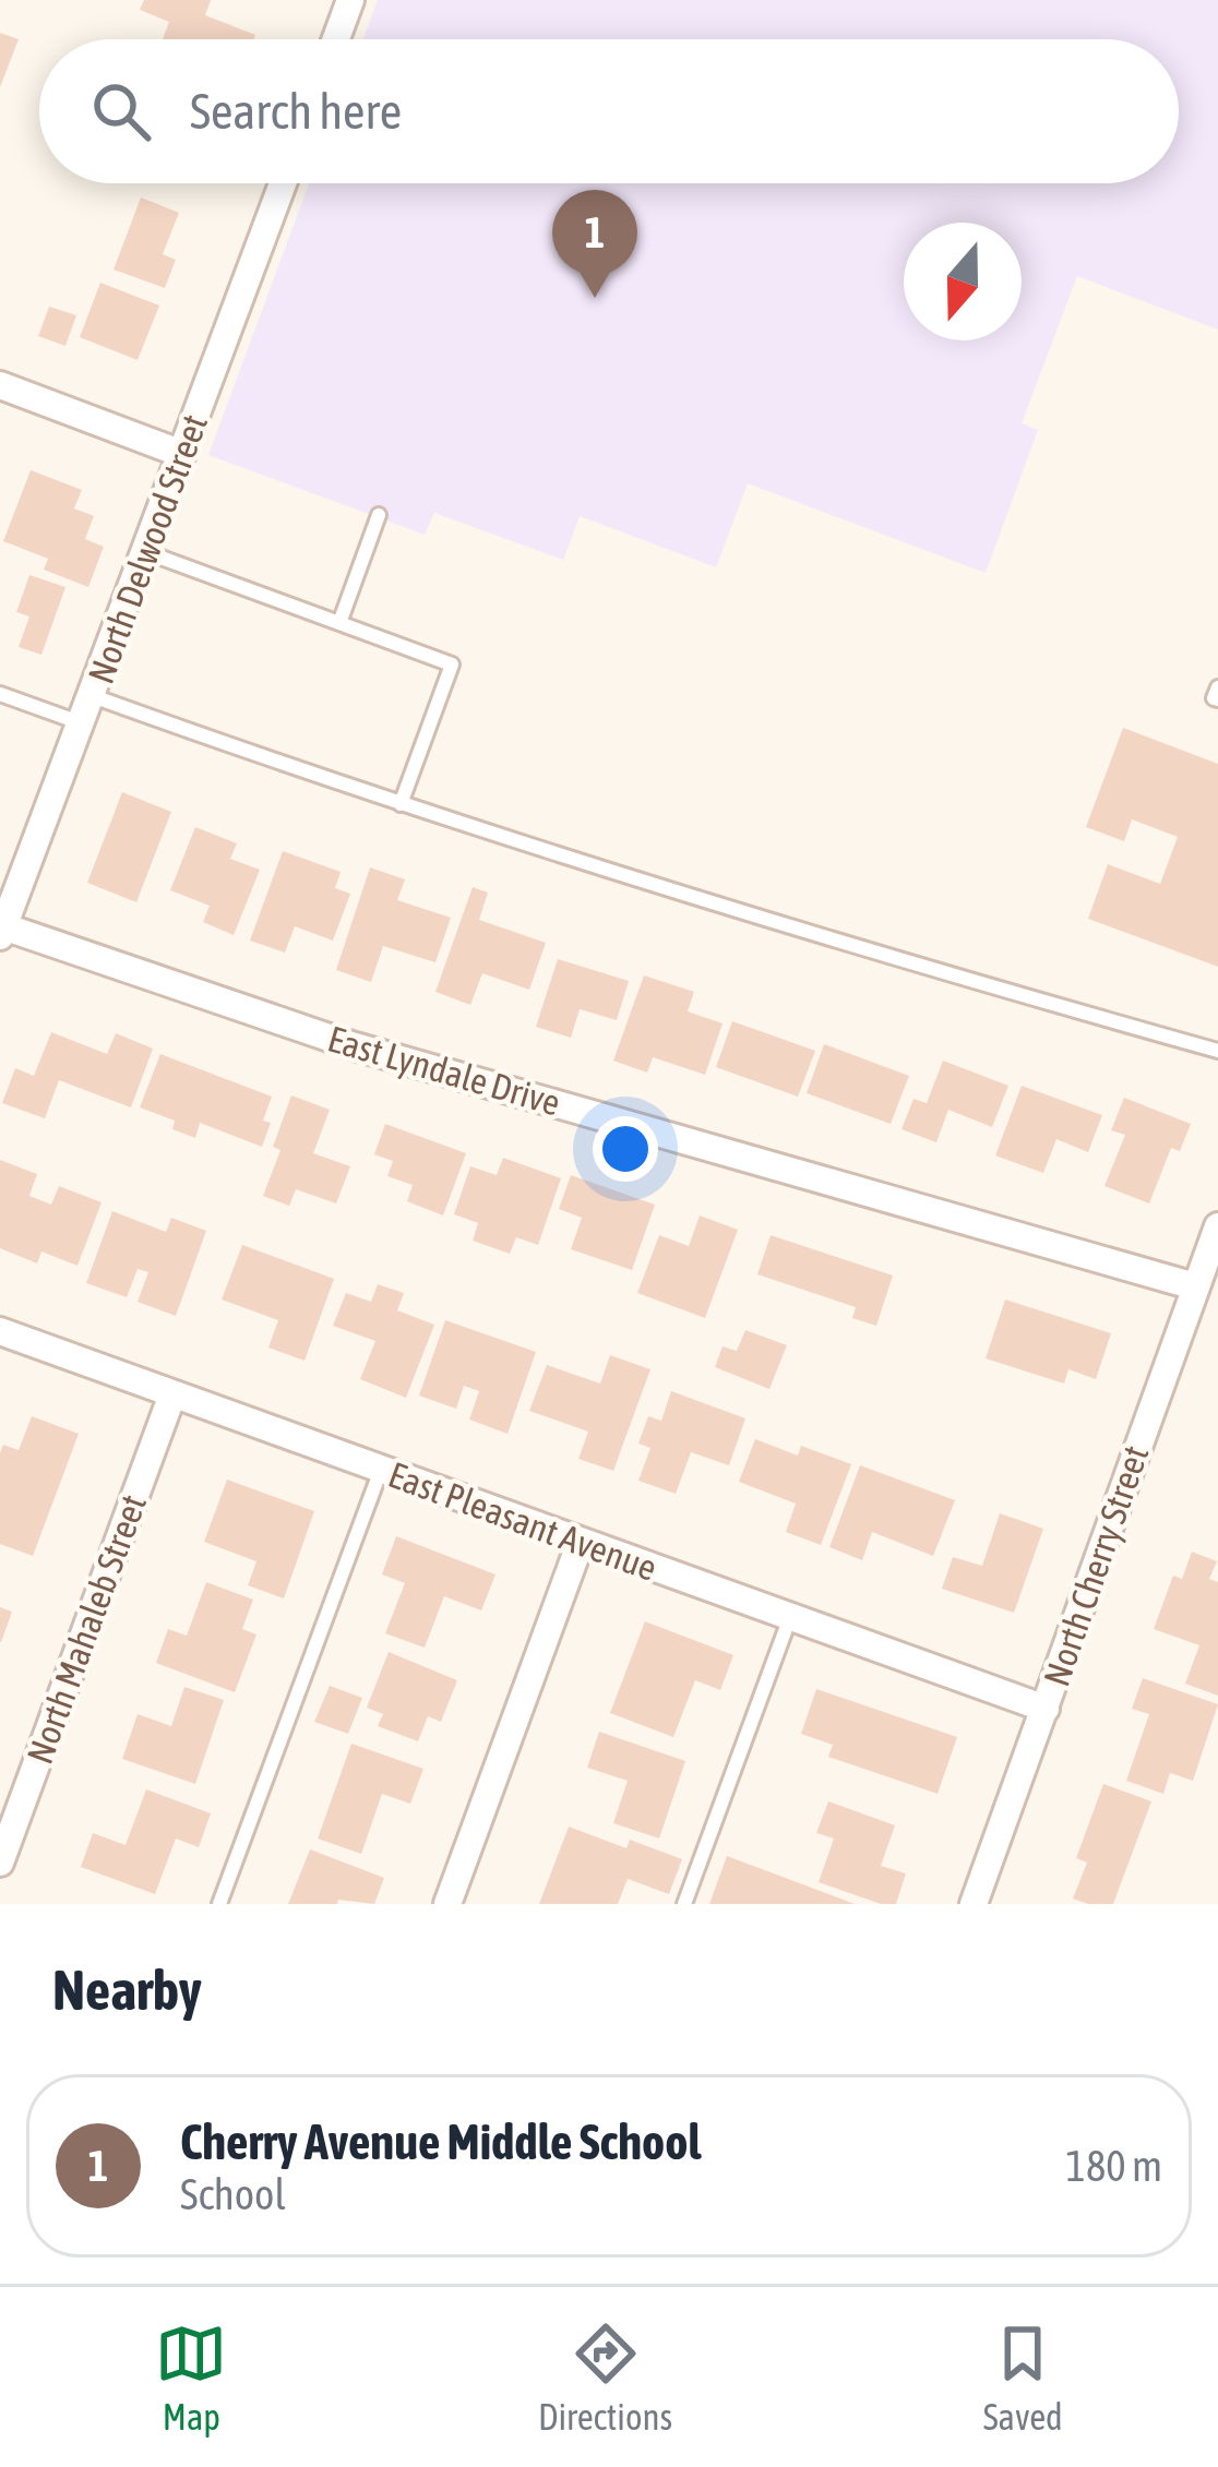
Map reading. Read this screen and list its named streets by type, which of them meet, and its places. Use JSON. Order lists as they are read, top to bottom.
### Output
{
  "streets": {
    "street": [
      "North Delwood Street",
      "East Lyndale Drive",
      "East Pleasant Avenue",
      "North Cherry Street",
      "North Mahaleb Street"
    ]
  },
  "crossings": [
    ["North Delwood Street", "East Lyndale Drive"],
    ["East Lyndale Drive", "North Cherry Street"],
    ["East Pleasant Avenue", "North Cherry Street"],
    ["East Pleasant Avenue", "North Mahaleb Street"]
  ],
  "north": "bottom",
  "page": {
    "search": "Search here",
    "pins": "1",
    "heading": "Nearby",
    "list": [
      {
        "mark": "1",
        "name": "Cherry Avenue Middle School",
        "note": "School",
        "value": "180 m"
      }
    ],
    "nav": ["Map", "Directions", "Saved"]
  }
}
